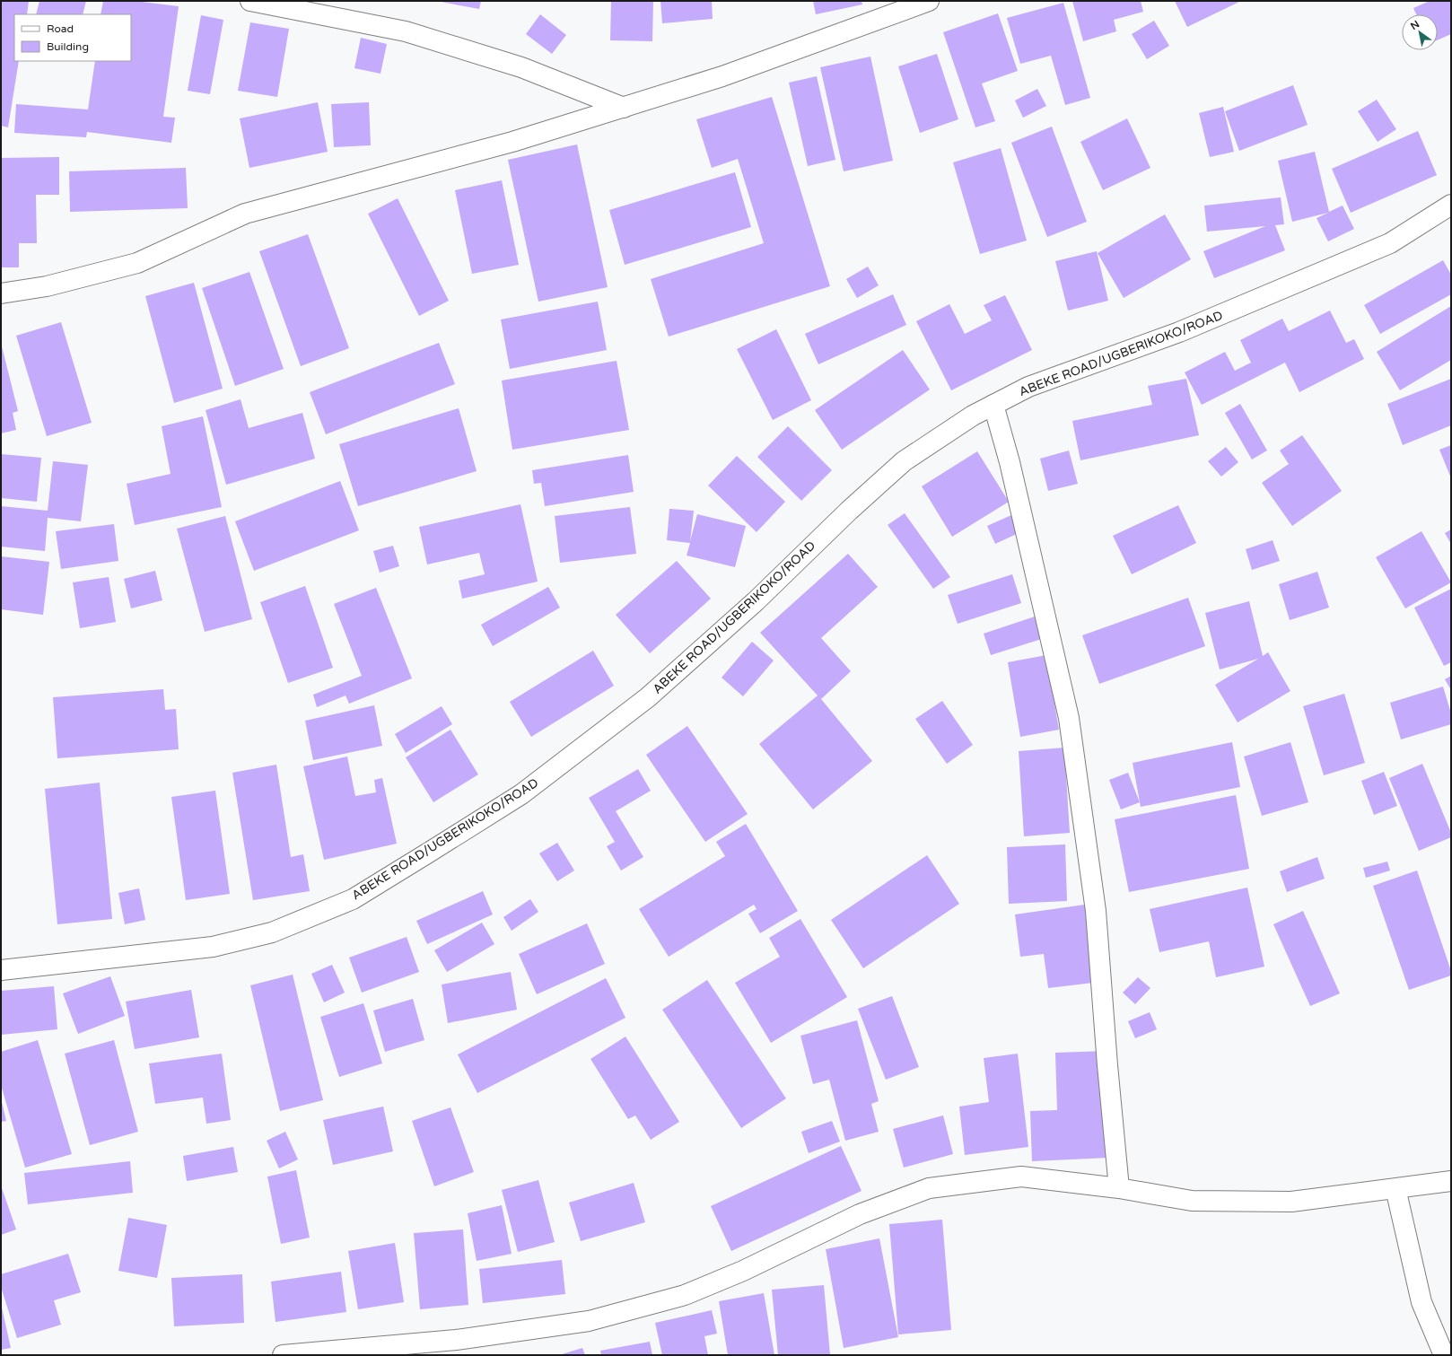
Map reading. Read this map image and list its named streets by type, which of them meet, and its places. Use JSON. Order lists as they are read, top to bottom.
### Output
{
  "streets": {
    "street": ["ABEKE ROAD/UGBERIKOKO/ROAD"]
  },
  "legend": ["Road", "Building"],
  "north": "top left"
}
